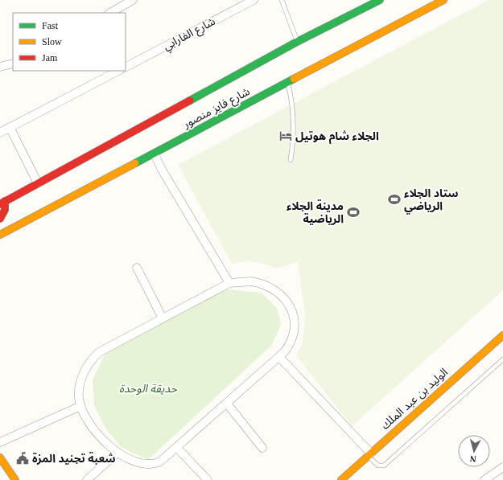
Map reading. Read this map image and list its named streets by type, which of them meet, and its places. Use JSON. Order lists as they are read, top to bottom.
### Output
{
  "streets": {
    "main road": ["شارع فايز منصور", "الوليد بن عبد الملك"],
    "street": ["شارع الفارابي"]
  },
  "parks": ["حديقة الوحدة"],
  "places": {
    "hotel": ["الجلاء شام هوتيل"],
    "sports": ["ستاد الجلاء الرياضي", "مدينة الجلاء الرياضية"],
    "public building": ["شعبة تجنيد المزة"]
  },
  "legend": ["Fast", "Slow", "Jam"],
  "north": "bottom"
}
